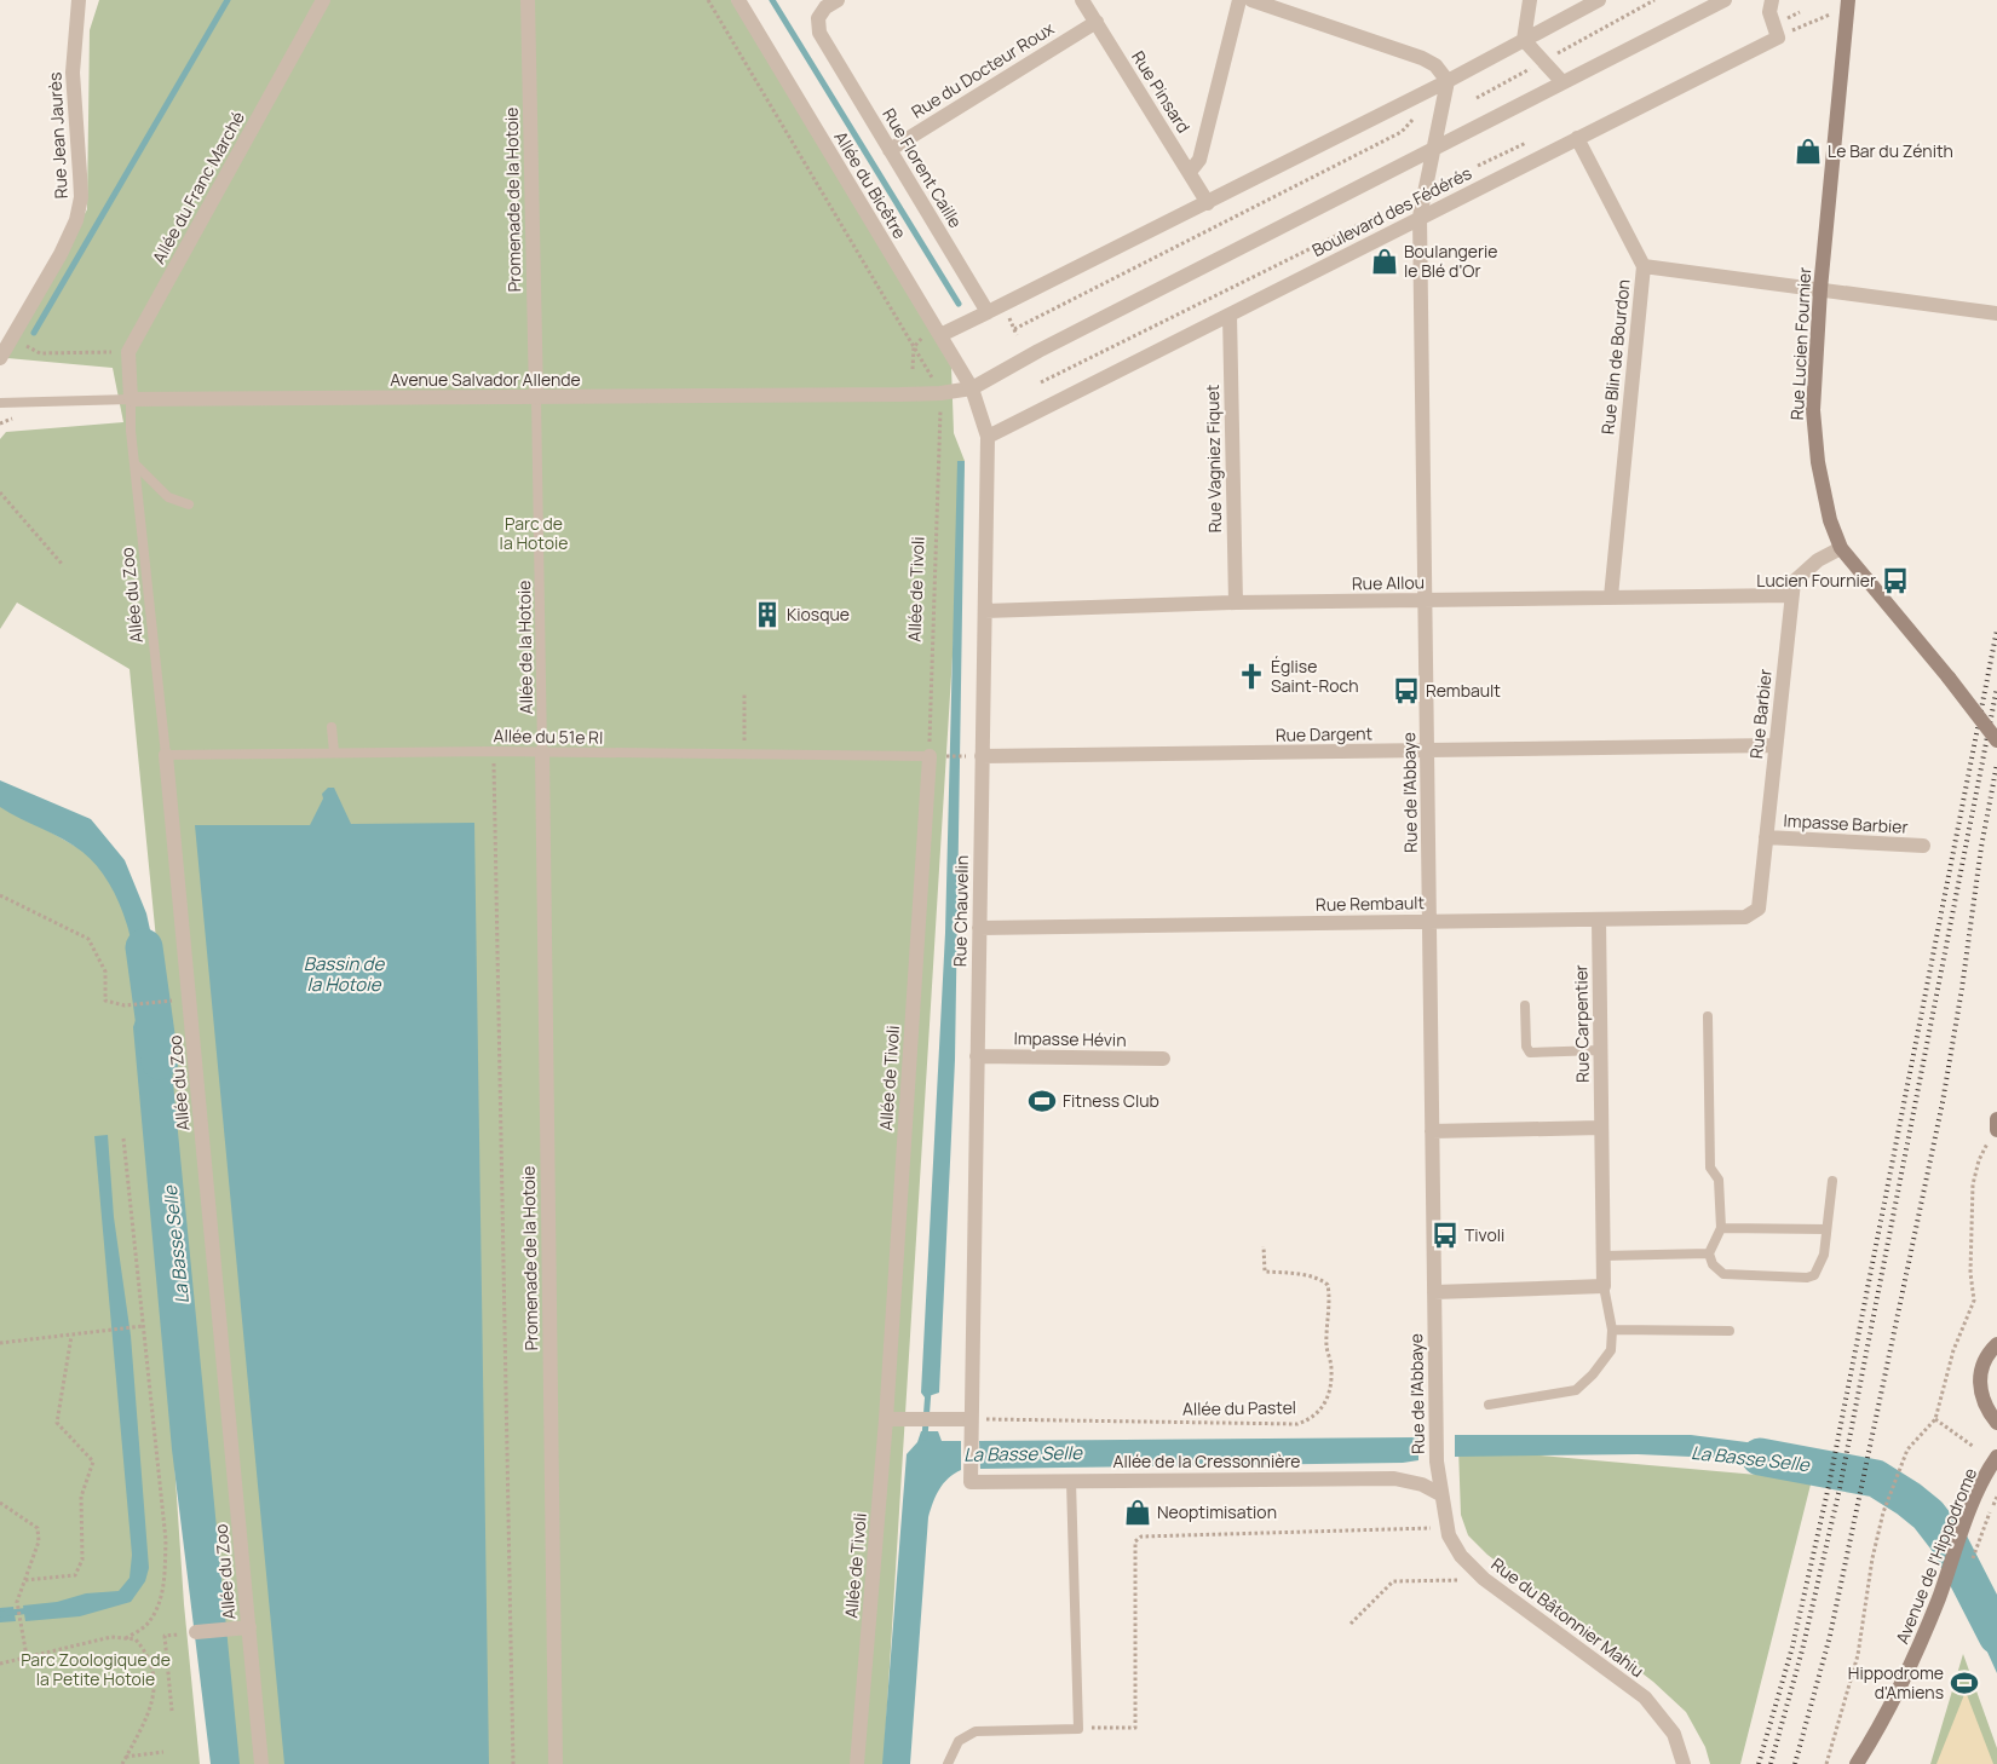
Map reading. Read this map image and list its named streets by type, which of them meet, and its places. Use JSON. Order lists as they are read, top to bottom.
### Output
{
  "streets": {
    "main road": ["Rue Lucien Fournier", "Avenue de l'Hippodrome"],
    "street": [
      "Rue du Docteur Roux",
      "Rue Pinsard",
      "Rue Jean Jaurès",
      "Rue Florent Caille",
      "Allée du Bicêtre",
      "Allée du Franc Marché",
      "Promenade de la Hotoie",
      "Boulevard des Fédérés",
      "Rue Blin de Bourdon",
      "Avenue Salvador Allende",
      "Rue Vagniez Fiquet",
      "Rue Allou",
      "Allée de Tivoli",
      "Allée du Zoo",
      "Rue Barbier",
      "Rue Dargent",
      "Rue de l'Abbaye",
      "Impasse Barbier",
      "Rue Rembault",
      "Rue Chauvelin",
      "Rue Carpentier",
      "Impasse Hévin",
      "Allée de la Cressonnière",
      "Rue du Bâtonnier Mahiu"
    ],
    "lane": ["Allée de la Hotoie", "Allée du 51e RI"],
    "path": ["Allée du Pastel"]
  },
  "crossings": [
    ["Rue du Docteur Roux", "Rue Pinsard"],
    ["Rue du Docteur Roux", "Rue Florent Caille"],
    ["Allée du Bicêtre", "Avenue Salvador Allende"],
    ["Allée du Bicêtre", "Rue Chauvelin"],
    ["Promenade de la Hotoie", "Avenue Salvador Allende"],
    ["Promenade de la Hotoie", "Allée de la Hotoie"],
    ["Promenade de la Hotoie", "Allée du 51e RI"],
    ["Boulevard des Fédérés", "Rue Blin de Bourdon"],
    ["Boulevard des Fédérés", "Rue Vagniez Fiquet"],
    ["Boulevard des Fédérés", "Rue de l'Abbaye"],
    ["Boulevard des Fédérés", "Rue Chauvelin"],
    ["Rue Lucien Fournier", "Rue Barbier"],
    ["Rue Blin de Bourdon", "Rue Allou"],
    ["Avenue Salvador Allende", "Allée de Tivoli"],
    ["Avenue Salvador Allende", "Allée du Zoo"],
    ["Avenue Salvador Allende", "Allée de la Hotoie"],
    ["Avenue Salvador Allende", "Rue Chauvelin"],
    ["Rue Vagniez Fiquet", "Rue Allou"],
    ["Rue Allou", "Rue Barbier"],
    ["Rue Allou", "Rue de l'Abbaye"],
    ["Rue Allou", "Rue Chauvelin"],
    ["Allée de Tivoli", "Allée du 51e RI"],
    ["Allée du Zoo", "Allée du 51e RI"],
    ["Allée de la Hotoie", "Allée du 51e RI"],
    ["Rue Barbier", "Rue Dargent"],
    ["Rue Barbier", "Impasse Barbier"],
    ["Rue Barbier", "Rue Rembault"],
    ["Rue Dargent", "Rue de l'Abbaye"],
    ["Rue Dargent", "Rue Chauvelin"],
    ["Rue de l'Abbaye", "Rue Rembault"],
    ["Rue de l'Abbaye", "Allée de la Cressonnière"],
    ["Rue de l'Abbaye", "Rue du Bâtonnier Mahiu"],
    ["Rue Rembault", "Rue Chauvelin"],
    ["Rue Rembault", "Rue Carpentier"],
    ["Rue Chauvelin", "Impasse Hévin"],
    ["Rue Chauvelin", "Allée du Pastel"],
    ["Rue Chauvelin", "Allée de la Cressonnière"],
    ["Allée de la Cressonnière", "Rue du Bâtonnier Mahiu"]
  ],
  "water": ["Bassin de la Hotoie", "La Basse Selle"],
  "parks": ["Parc de la Hotoie", "Parc Zoologique de la Petite Hotoie"],
  "places": {
    "shop": ["Le Bar du Zénith", "Boulangerie le Blé d'Or", "Neoptimisation"],
    "bus stop": ["Lucien Fournier", "Rembault", "Tivoli"],
    "building": ["Kiosque"],
    "church": ["Église Saint-Roch"],
    "sports": ["Fitness Club", "Hippodrome d'Amiens"]
  }
}
